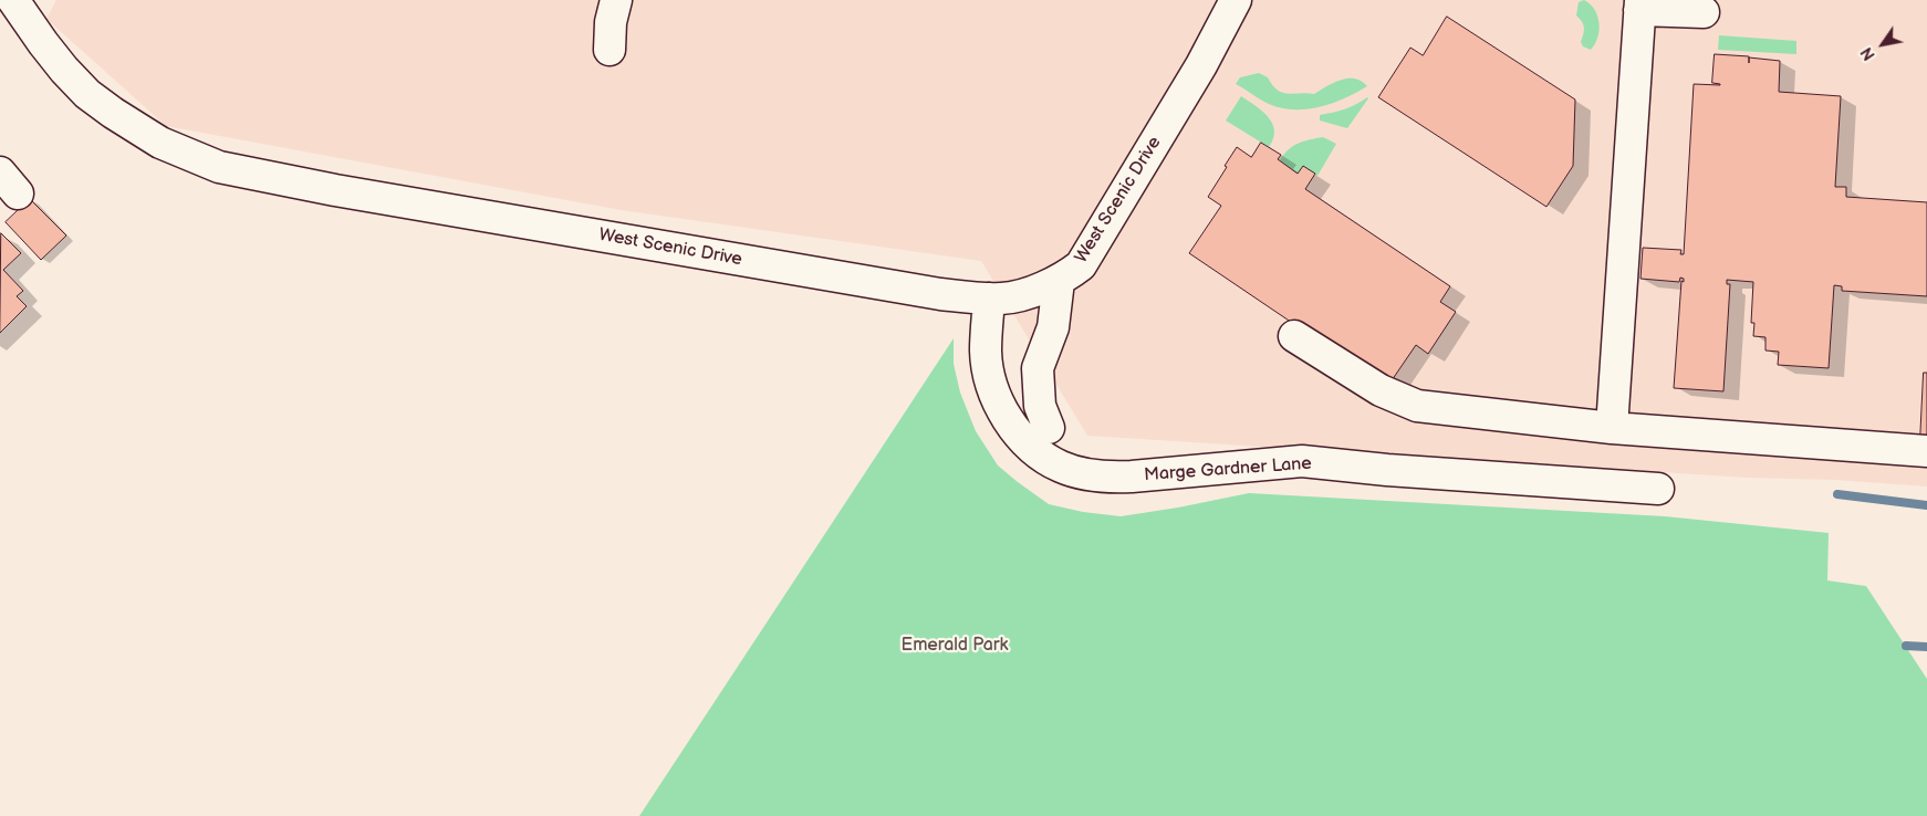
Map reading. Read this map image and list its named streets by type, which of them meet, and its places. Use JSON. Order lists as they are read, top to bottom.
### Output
{
  "streets": {
    "street": ["West Scenic Drive", "Marge Gardner Lane"]
  },
  "crossings": [
    ["West Scenic Drive", "Marge Gardner Lane"]
  ],
  "parks": ["Emerald Park"],
  "north": "bottom left"
}
